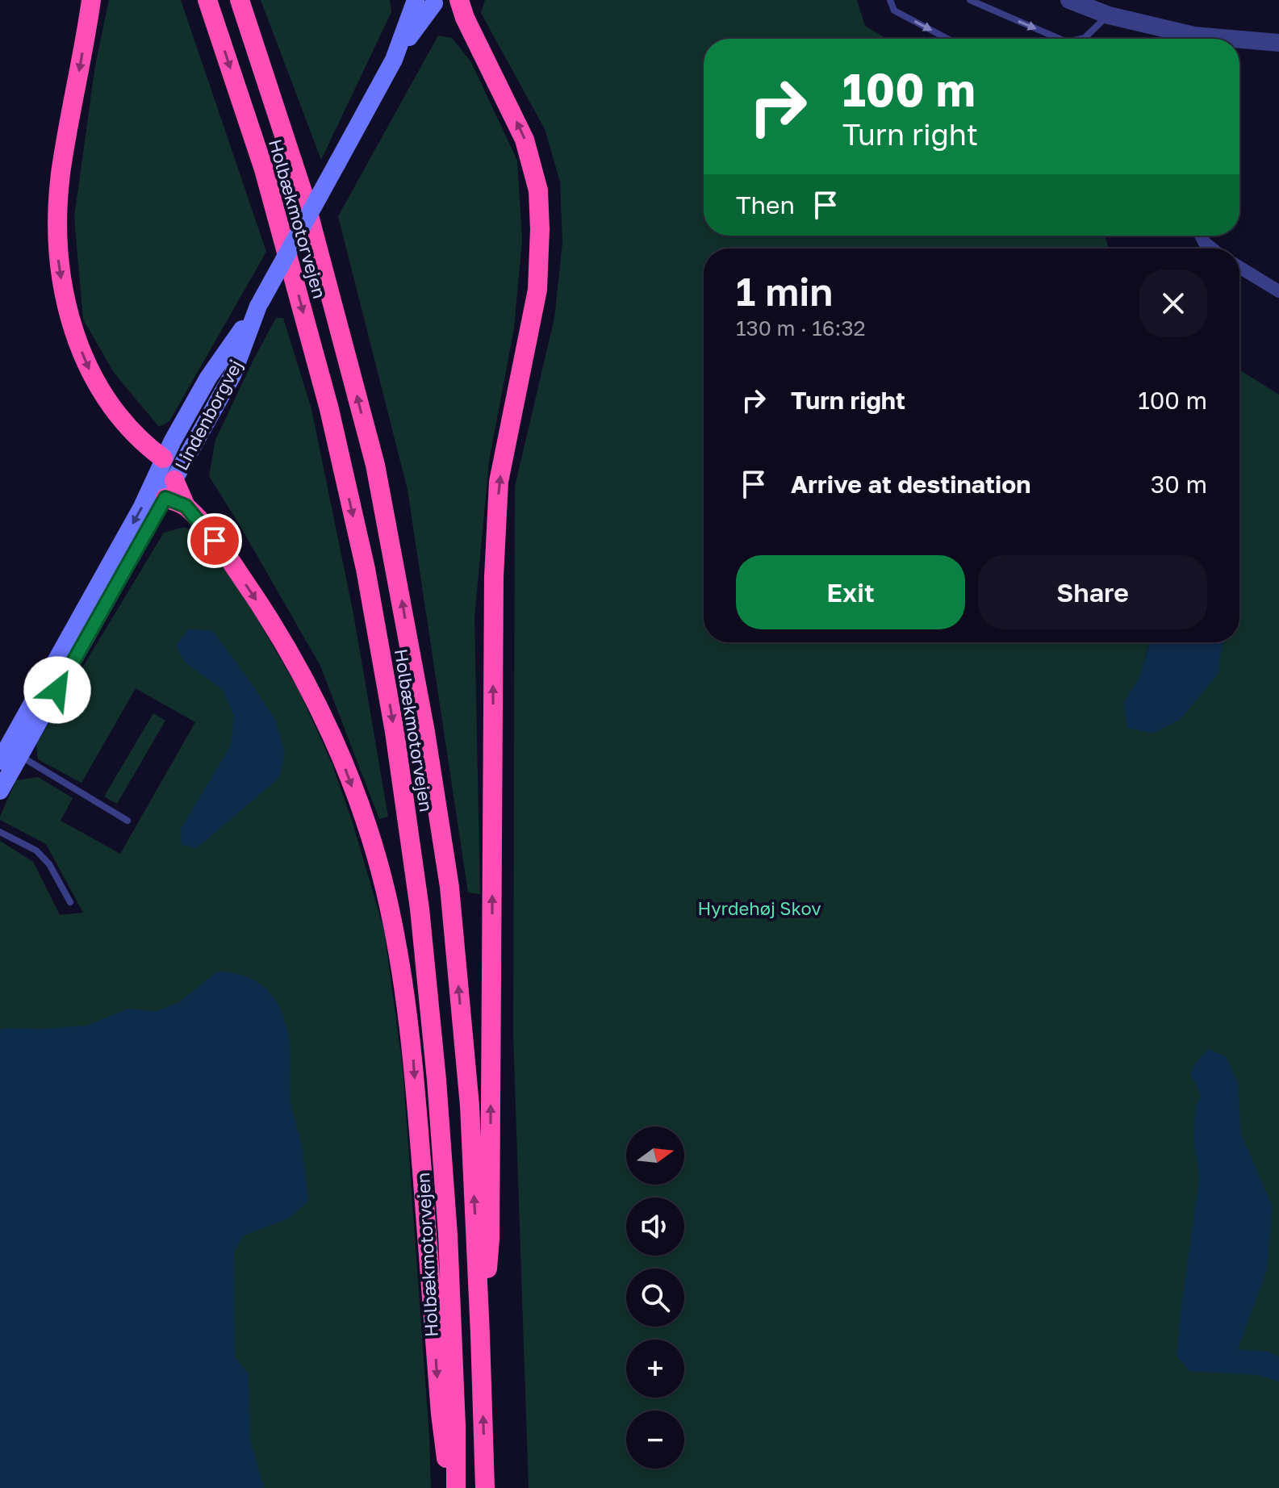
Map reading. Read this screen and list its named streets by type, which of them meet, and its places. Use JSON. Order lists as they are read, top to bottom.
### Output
{
  "streets": {
    "highway": ["Holbækmotorvejen"],
    "main road": ["Lindenborgvej"]
  },
  "parks": ["Hyrdehøj Skov"],
  "north": "right",
  "page": {
    "turn": ["100 m", "Turn right"],
    "then": "Then",
    "heading": ["1 min", "130 m · 16:32"],
    "list": [
      {
        "name": "Turn right",
        "value": "100 m"
      },
      {
        "name": "Arrive at destination",
        "value": "30 m"
      }
    ],
    "buttons": ["Exit", "Share"],
    "map_buttons": ["+", "−"]
  }
}
